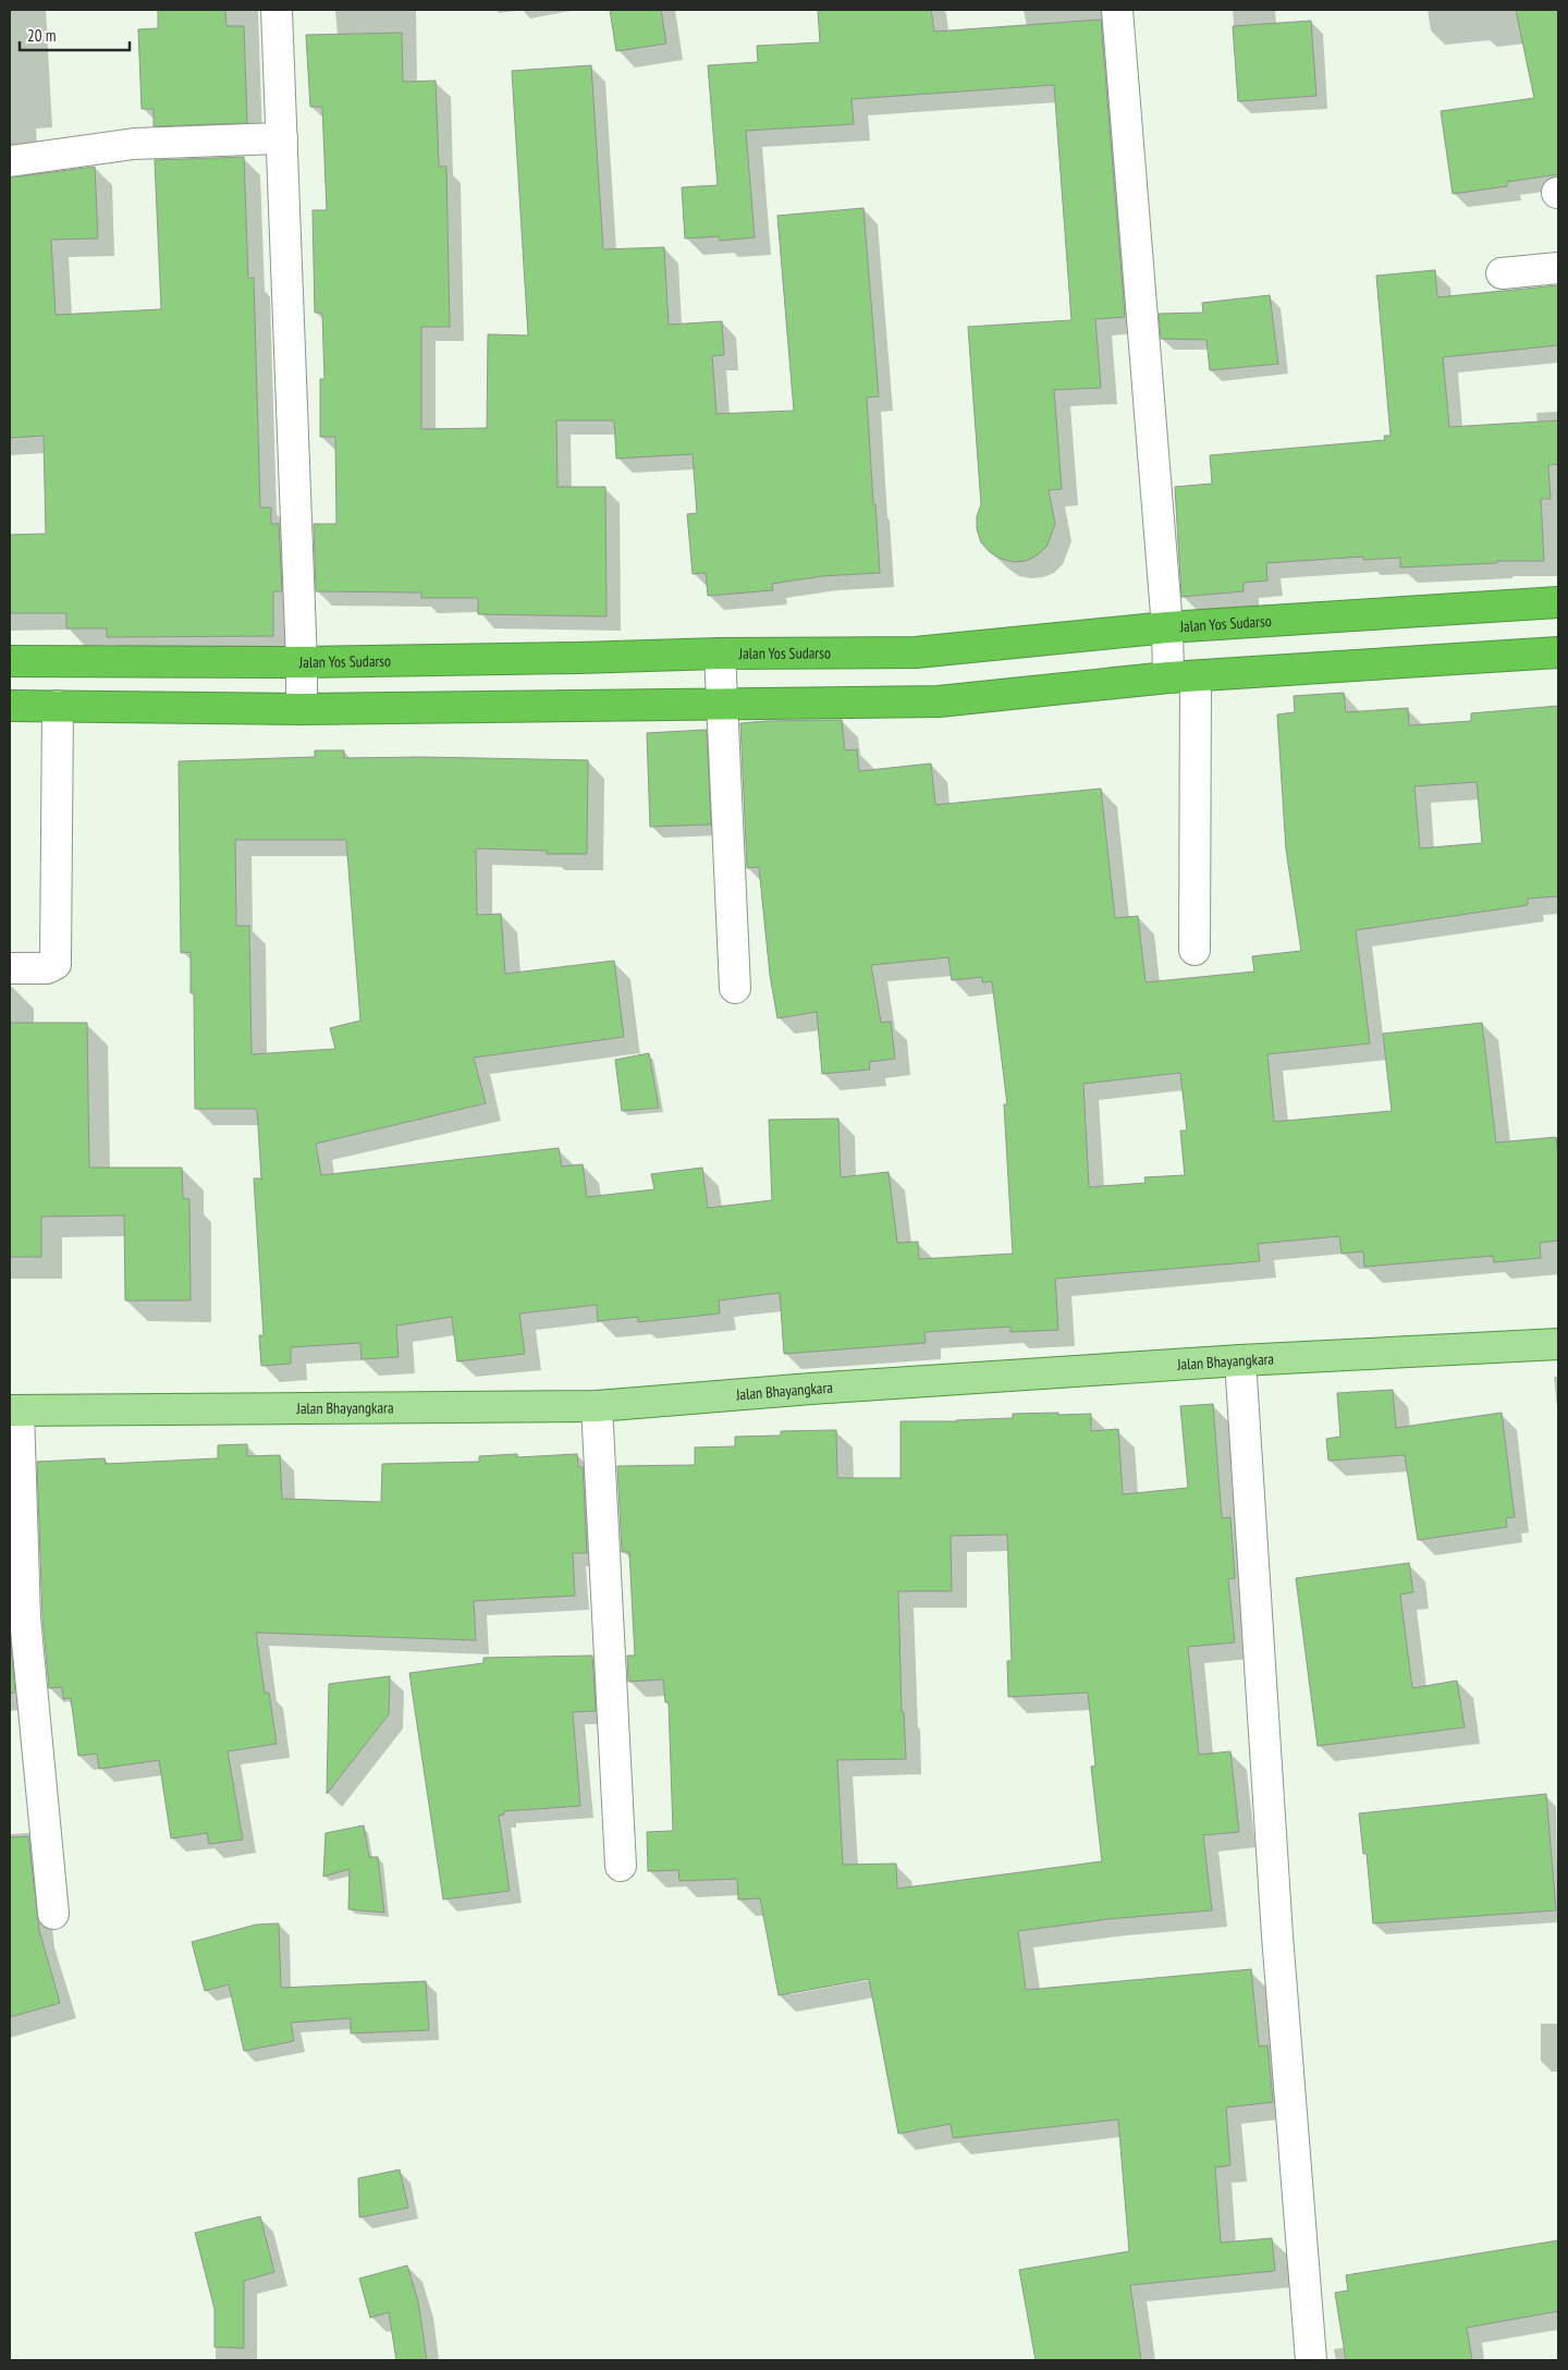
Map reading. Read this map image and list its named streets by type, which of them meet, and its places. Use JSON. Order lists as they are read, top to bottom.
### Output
{
  "streets": {
    "highway": ["Jalan Yos Sudarso"],
    "main road": ["Jalan Bhayangkara"]
  },
  "scale_bar": "20 m"
}
